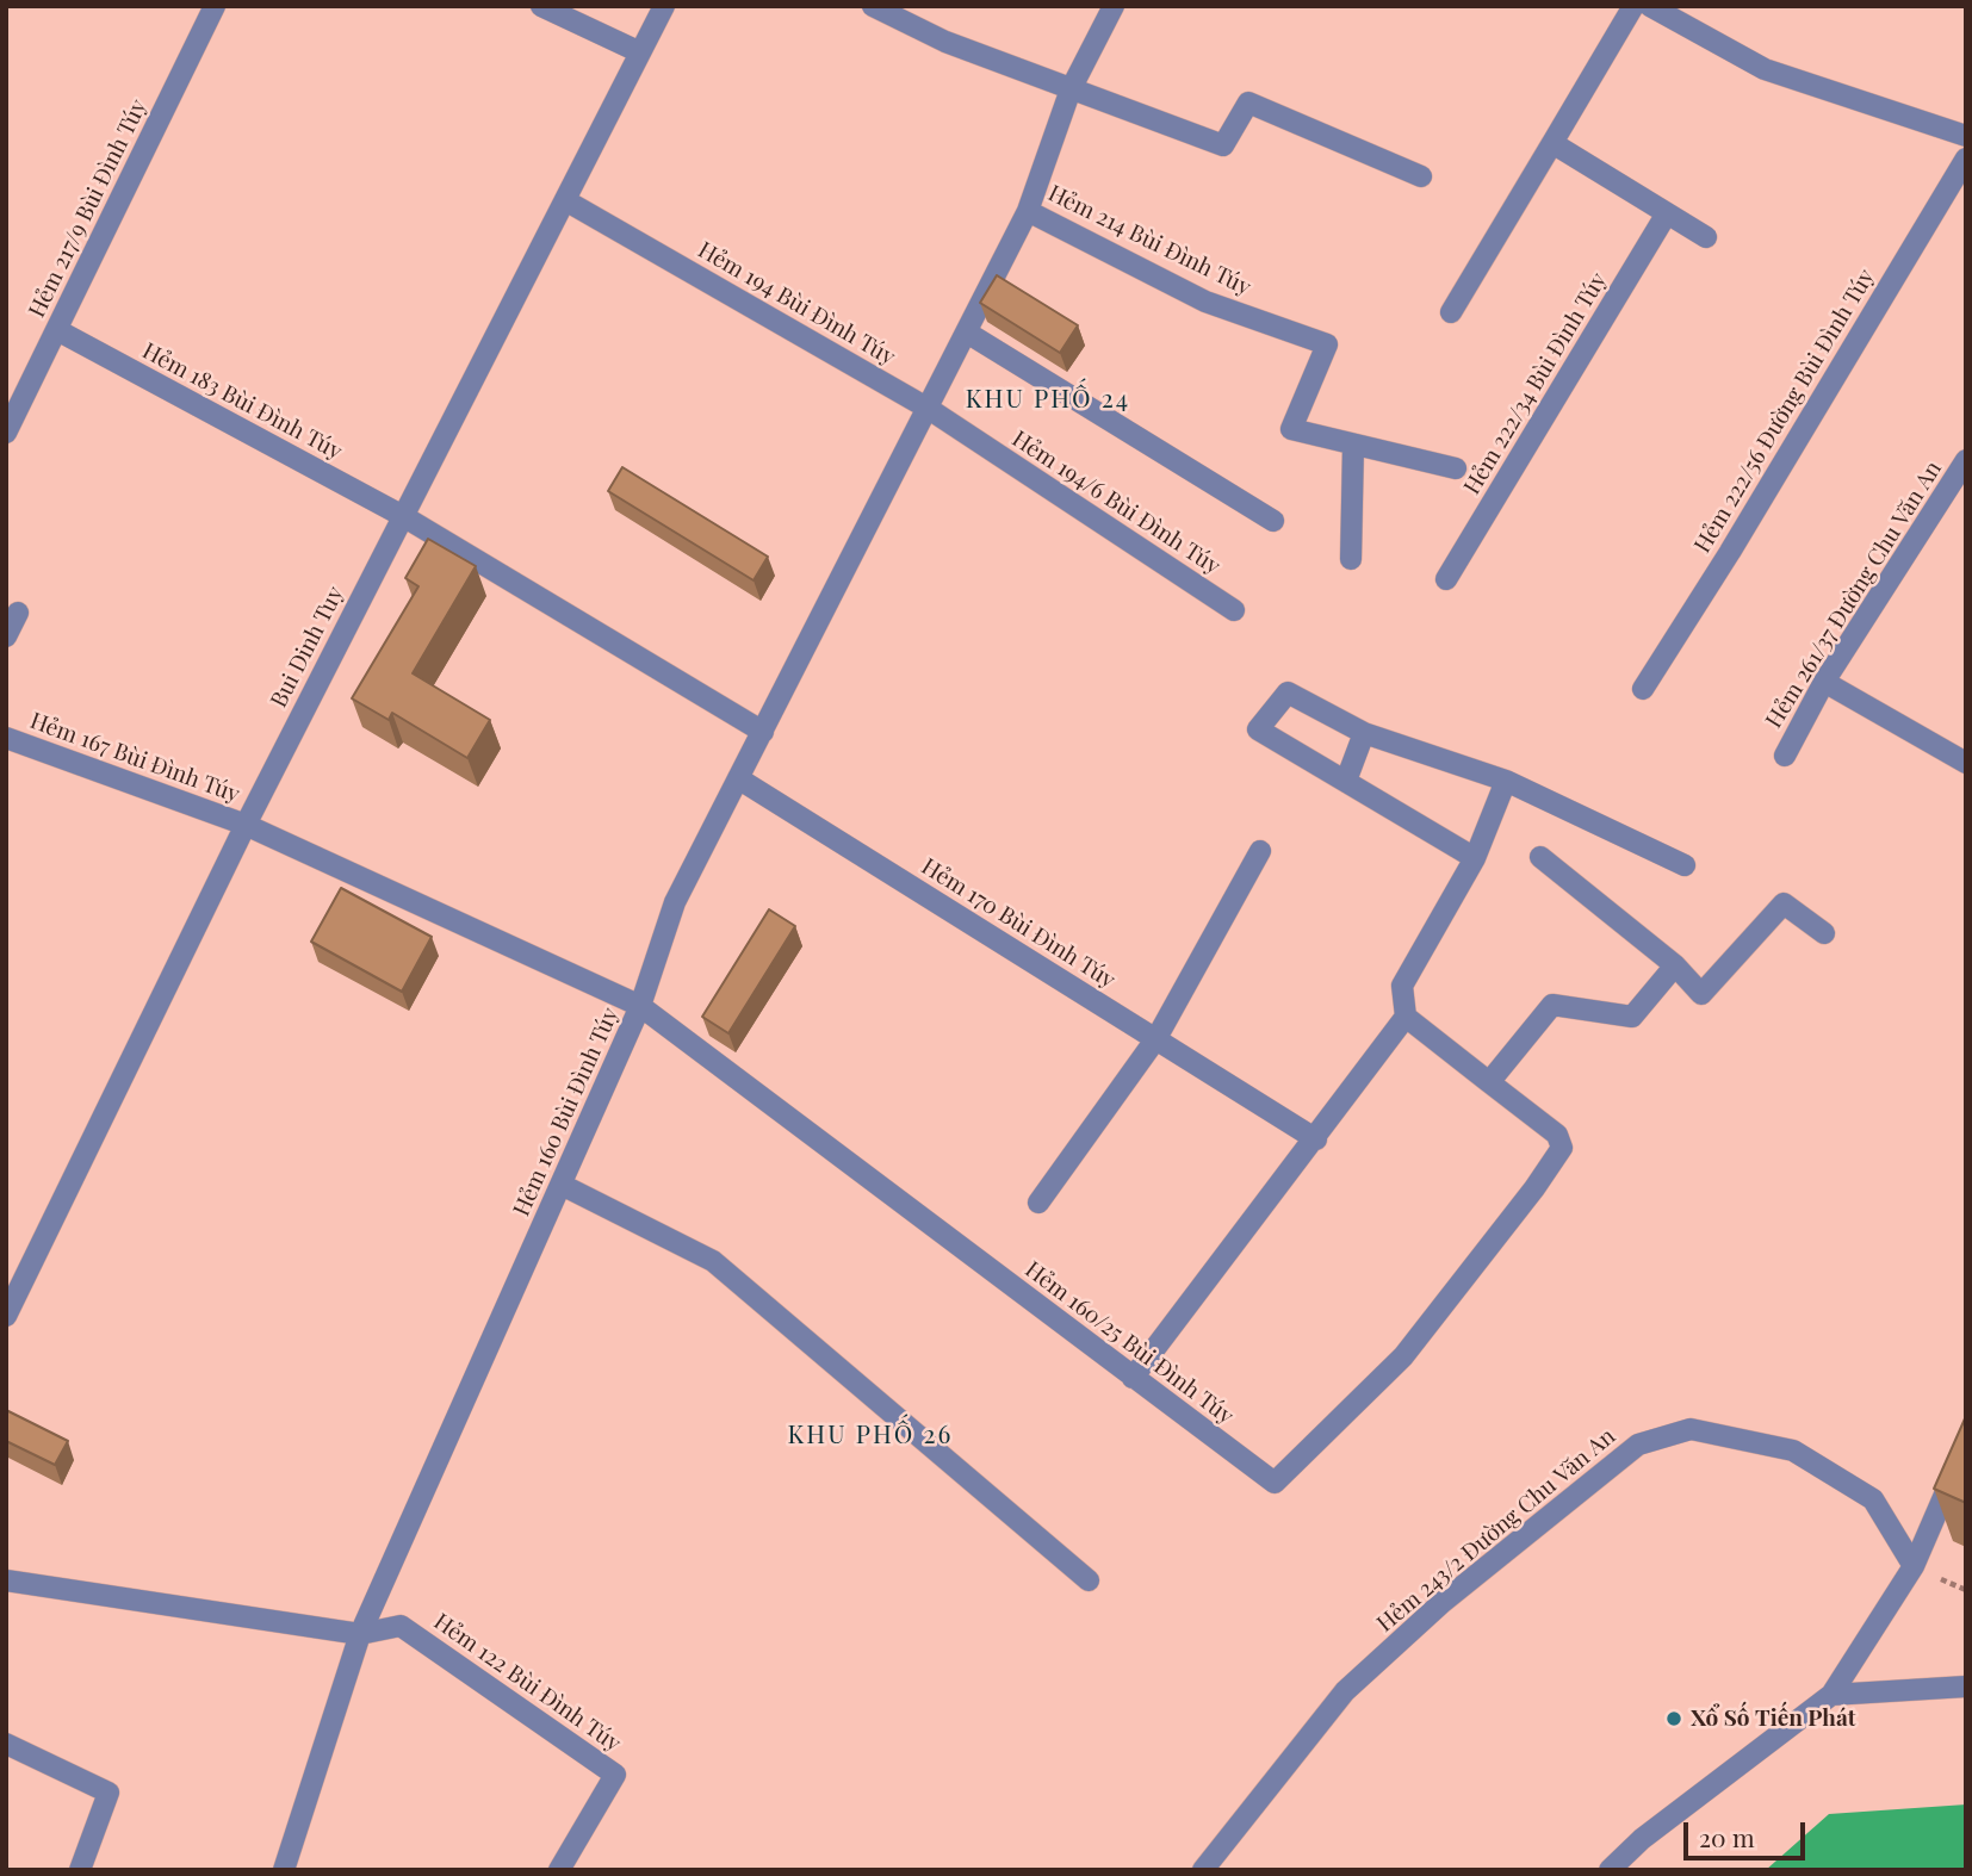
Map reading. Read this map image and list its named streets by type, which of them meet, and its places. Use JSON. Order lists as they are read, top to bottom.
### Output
{
  "streets": {
    "street": [
      "Hẻm 217/9 Bùi Đình Túy",
      "Hẻm 214 Bùi Đình Túy",
      "Hẻm 194 Bùi Đình Túy",
      "Hẻm 222/34 Bùi Đình Túy",
      "Hẻm 183 Bùi Đình Túy",
      "Hẻm 222/56 Đường Bùi Đình Túy",
      "Hẻm 194/6 Bùi Đình Túy",
      "Hẻm 261/37 Đường Chu Văn An",
      "Bui Dinh Tuy",
      "Hẻm 167 Bùi Đình Túy",
      "Hẻm 170 Bùi Đình Túy",
      "Hẻm 160 Bùi Đình Túy",
      "Hẻm 160/25 Bùi Đình Túy",
      "Hẻm 243/2 Đường Chu Văn An",
      "Hẻm 122 Bùi Đình Túy"
    ]
  },
  "crossings": [
    ["Hẻm 217/9 Bùi Đình Túy", "Hẻm 183 Bùi Đình Túy"],
    ["Hẻm 194 Bùi Đình Túy", "Hẻm 194/6 Bùi Đình Túy"],
    ["Hẻm 194 Bùi Đình Túy", "Bui Dinh Tuy"],
    ["Hẻm 183 Bùi Đình Túy", "Bui Dinh Tuy"],
    ["Bui Dinh Tuy", "Hẻm 167 Bùi Đình Túy"],
    ["Bui Dinh Tuy", "Hẻm 160 Bùi Đình Túy"],
    ["Hẻm 167 Bùi Đình Túy", "Hẻm 160 Bùi Đình Túy"],
    ["Hẻm 160 Bùi Đình Túy", "Hẻm 160/25 Bùi Đình Túy"],
    ["Hẻm 160 Bùi Đình Túy", "Hẻm 122 Bùi Đình Túy"]
  ],
  "districts": ["KHU PHỐ 24", "KHU PHỐ 26"],
  "places": ["Xổ Số Tiến Phát"],
  "scale_bar": "20 m"
}
